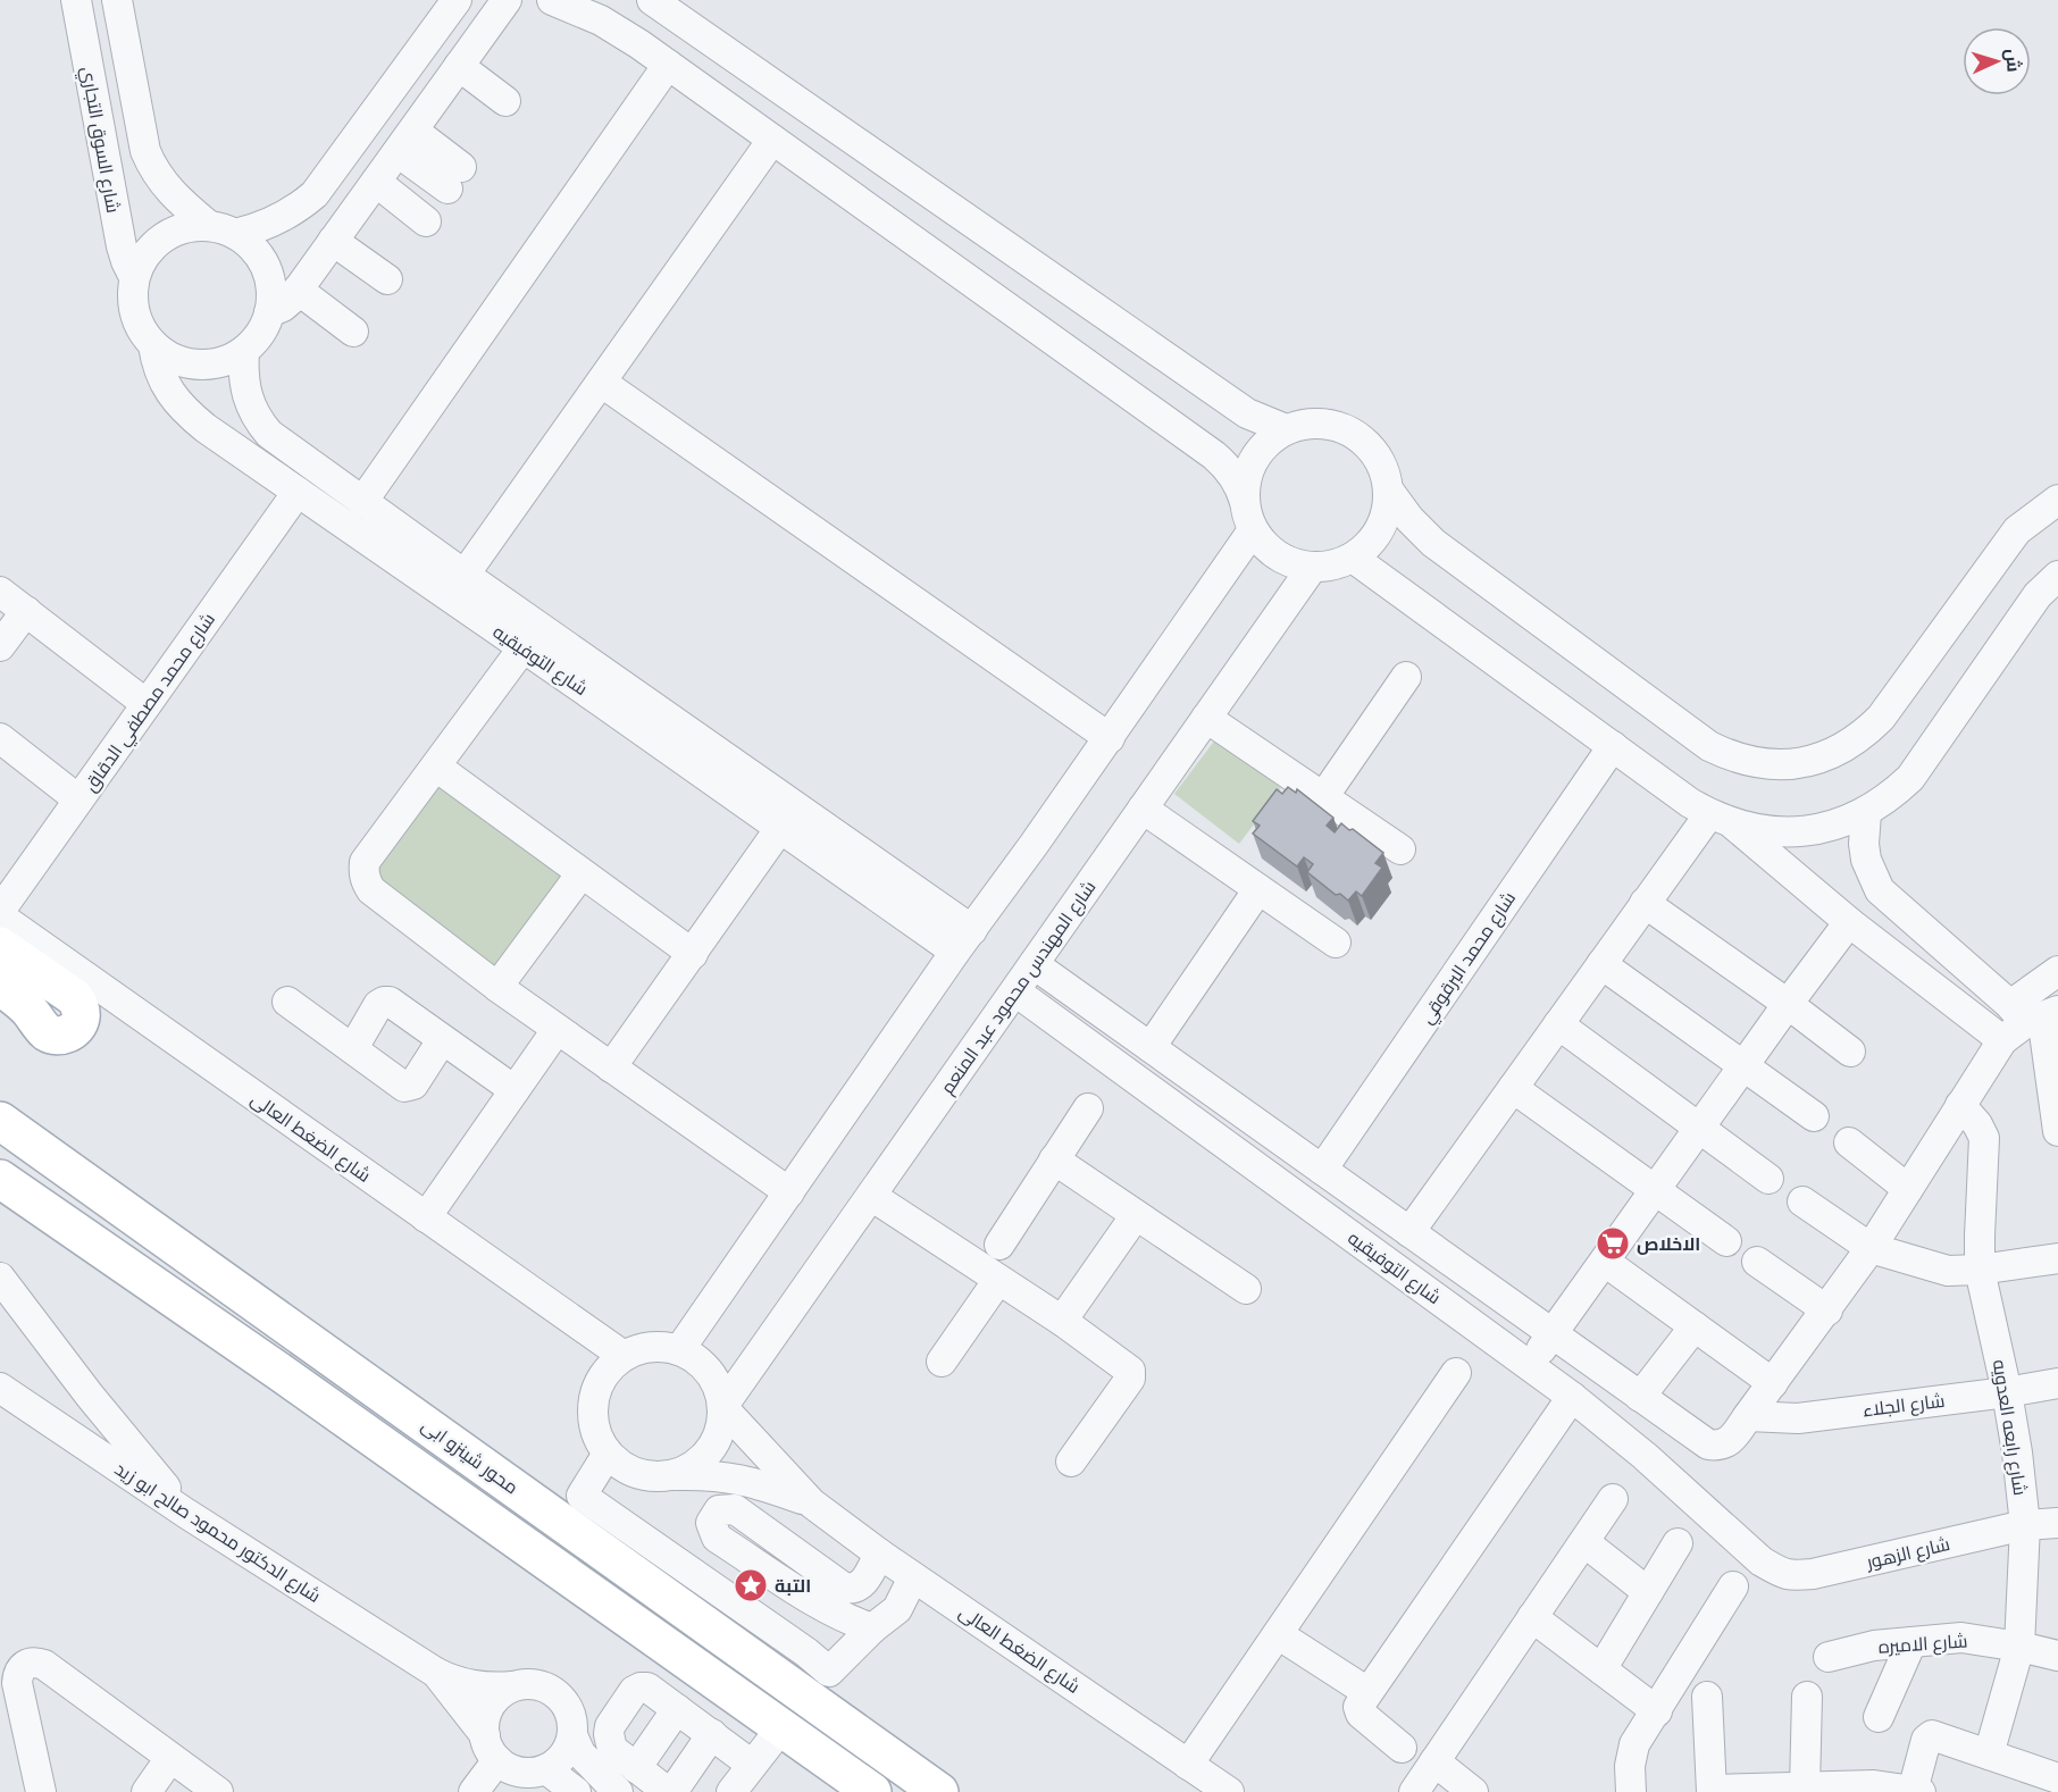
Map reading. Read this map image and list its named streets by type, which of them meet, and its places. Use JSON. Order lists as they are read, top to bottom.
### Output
{
  "streets": {
    "main road": ["محور شينزو ابى"],
    "street": [
      "شارع السوق التجاري",
      "شارع التوفيقيه",
      "شارع محمد مصطفي الدقاق",
      "شارع محمد البرقوقي",
      "شارع المهندس محمود عبد المنعم",
      "شارع الضغط العالى",
      "شارع الجلاء",
      "شارع رابعه العدويه",
      "شارع الدكتور محمود صالح ابو زيد",
      "شارع الزهور",
      "شارع الاميره"
    ]
  },
  "crossings": [
    ["شارع السوق التجاري", "شارع التوفيقيه"],
    ["شارع التوفيقيه", "شارع محمد مصطفي الدقاق"],
    ["شارع التوفيقيه", "شارع محمد البرقوقي"],
    ["شارع التوفيقيه", "شارع المهندس محمود عبد المنعم"],
    ["شارع التوفيقيه", "شارع الجلاء"],
    ["شارع التوفيقيه", "شارع الزهور"],
    ["شارع المهندس محمود عبد المنعم", "شارع الضغط العالى"],
    ["شارع الجلاء", "شارع رابعه العدويه"],
    ["شارع رابعه العدويه", "شارع الزهور"],
    ["شارع رابعه العدويه", "شارع الاميره"]
  ],
  "places": {
    "supermarket": ["الاخلاص"],
    "place": ["التبة"]
  },
  "north": "right"
}
